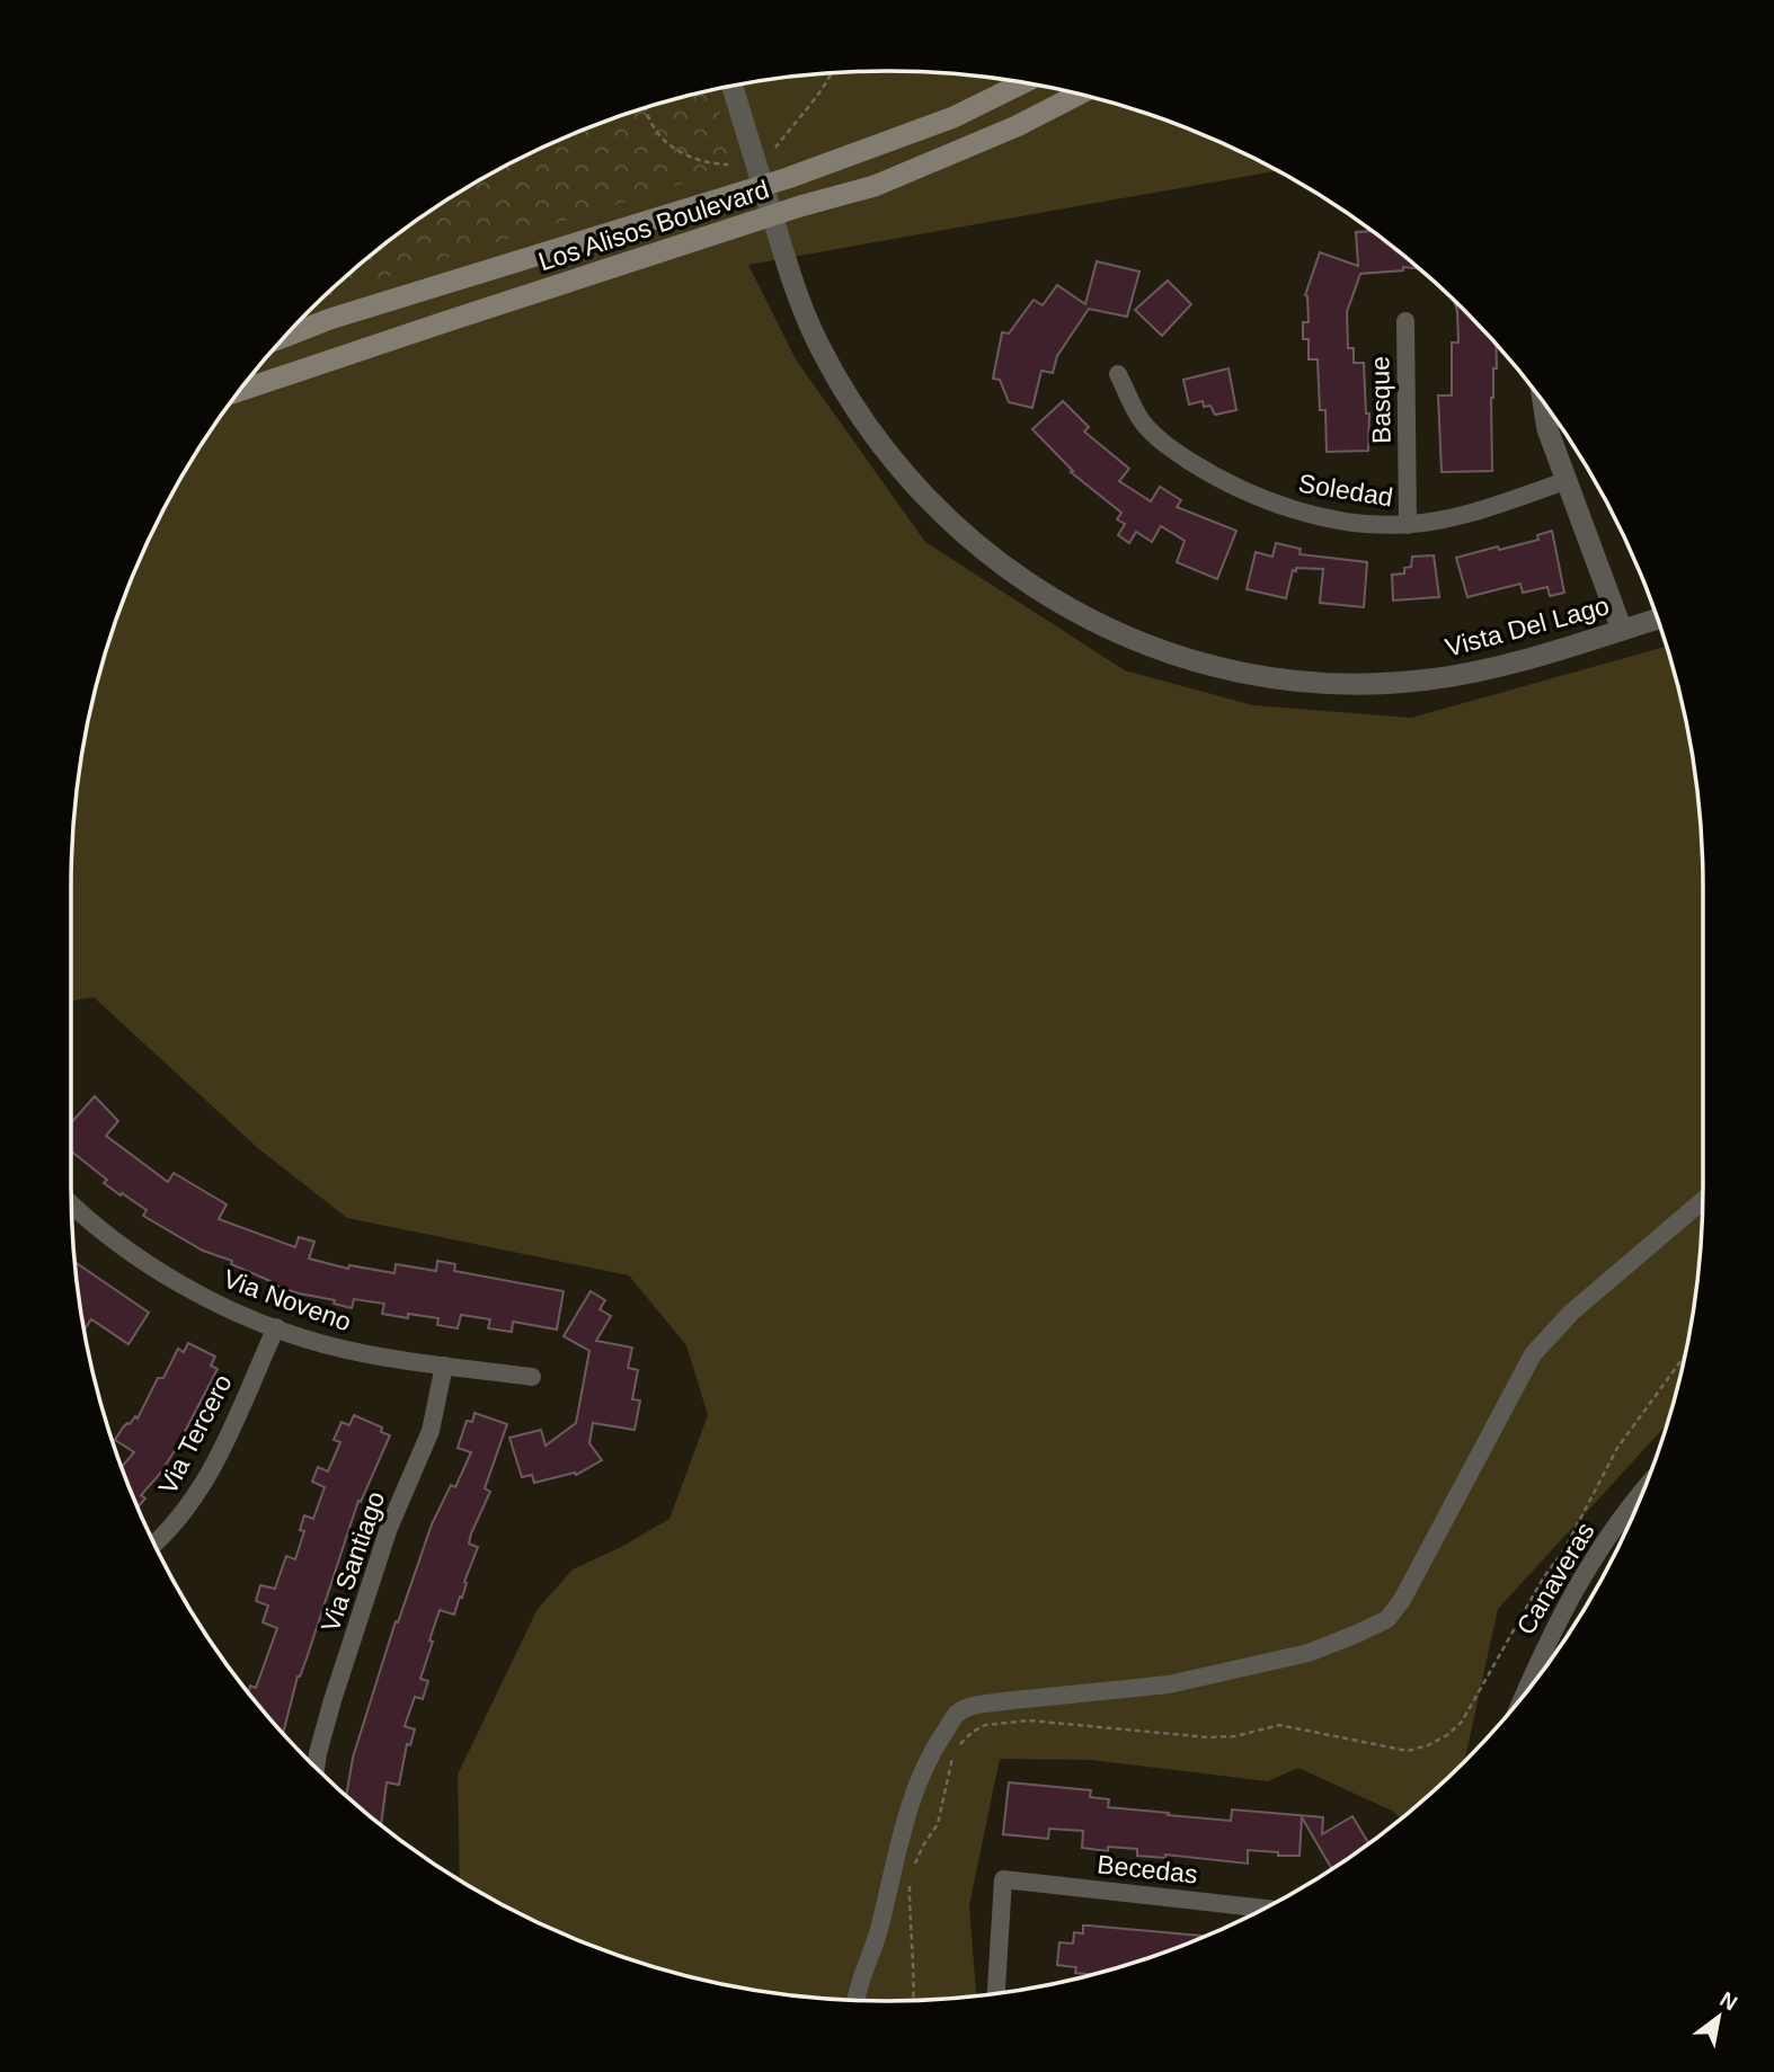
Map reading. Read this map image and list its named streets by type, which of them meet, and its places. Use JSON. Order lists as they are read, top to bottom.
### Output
{
  "streets": {
    "main road": ["Los Alisos Boulevard"],
    "street": [
      "Basque",
      "Soledad",
      "Vista Del Lago",
      "Via Noveno",
      "Via Tercero",
      "Via Santiago",
      "Canaveras",
      "Becedas"
    ]
  },
  "crossings": [
    ["Los Alisos Boulevard", "Vista Del Lago"],
    ["Basque", "Soledad"],
    ["Via Noveno", "Via Tercero"],
    ["Via Noveno", "Via Santiago"]
  ],
  "north": "top right"
}
